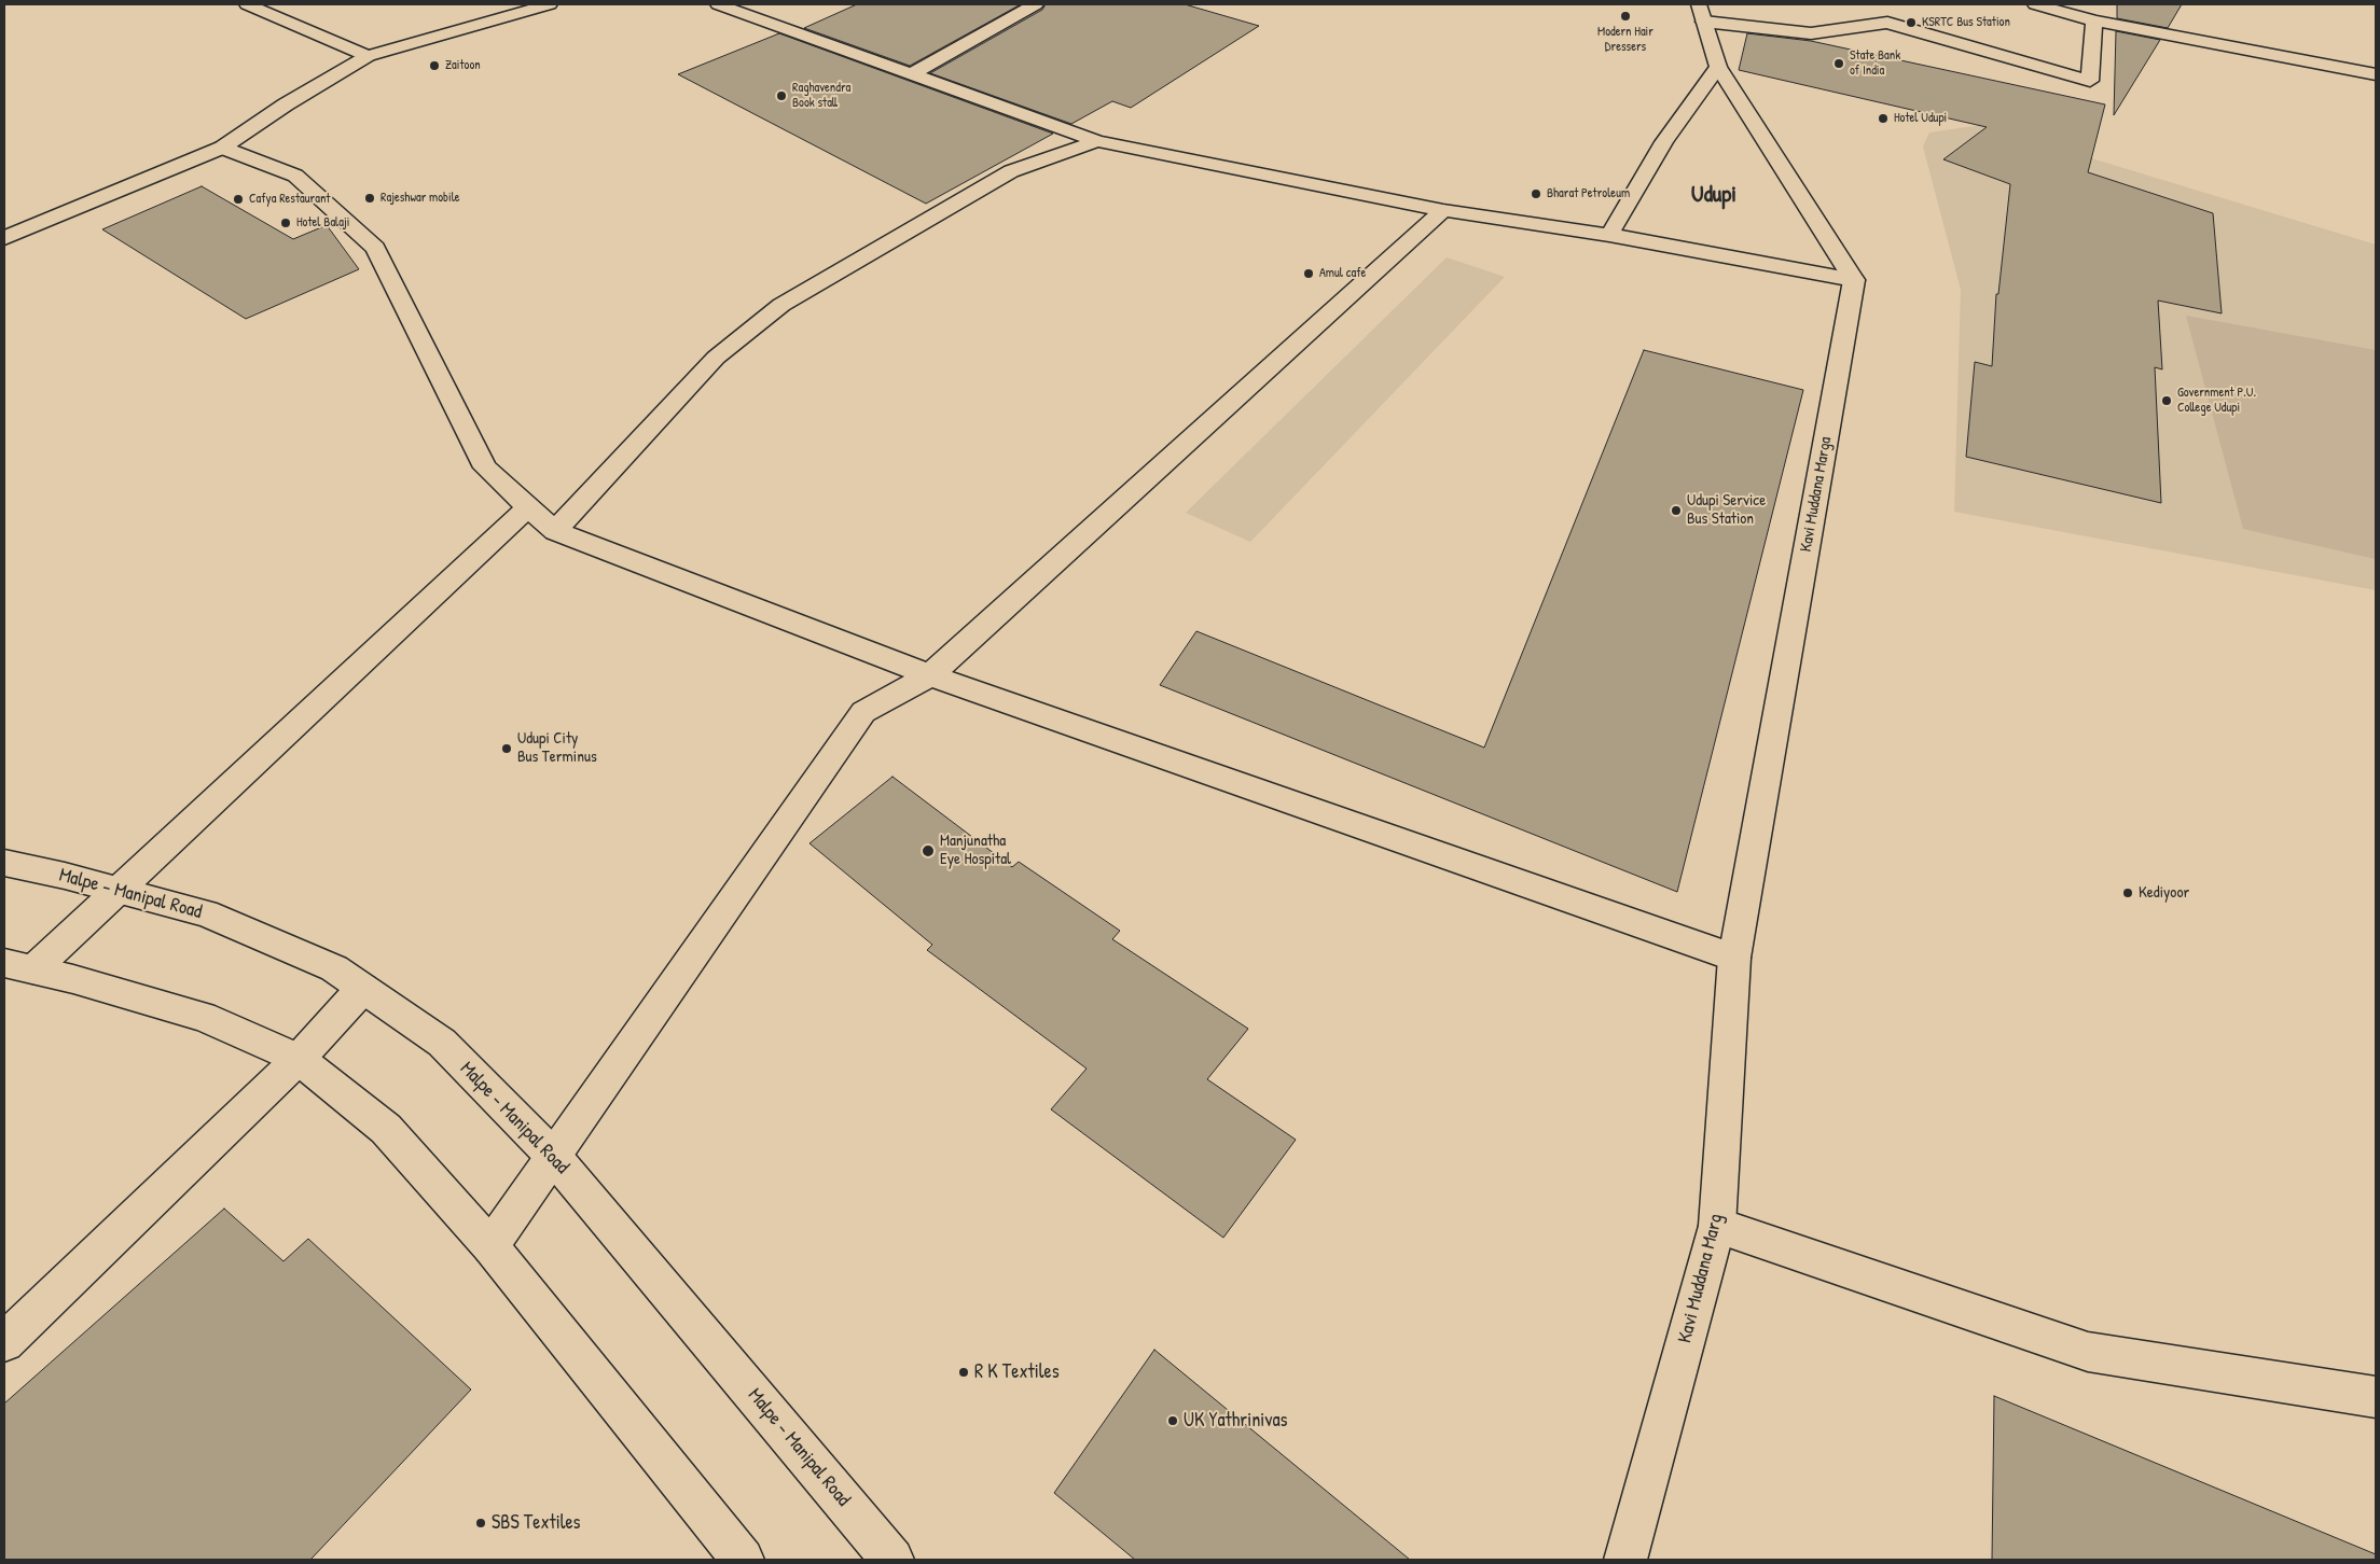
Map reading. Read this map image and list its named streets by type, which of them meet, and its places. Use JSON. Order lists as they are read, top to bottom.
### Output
{
  "streets": {
    "main road": ["Kavi Muddana Marga", "Malpe - Manipal Road", "Kavi Muddana Marg"]
  },
  "crossings": [
    ["Kavi Muddana Marga", "Kavi Muddana Marg"]
  ],
  "districts": ["Udupi"],
  "places": [
    "Modern Hair Dressers",
    "KSRTC Bus Station",
    "State Bank of India",
    "Zaitoon",
    "Raghavendra Book stall",
    "Hotel Udupi",
    "Bharat Petroleum",
    "Rajeshwar mobile",
    "Cafya Restaurant",
    "Hotel Balaji",
    "Amul cafe",
    "Government P.U. College Udupi",
    "Udupi Service Bus Station",
    "Udupi City Bus Terminus",
    "Manjunatha Eye Hospital",
    "Kediyoor",
    "R K Textiles",
    "UK Yathrinivas",
    "SBS Textiles"
  ]
}
